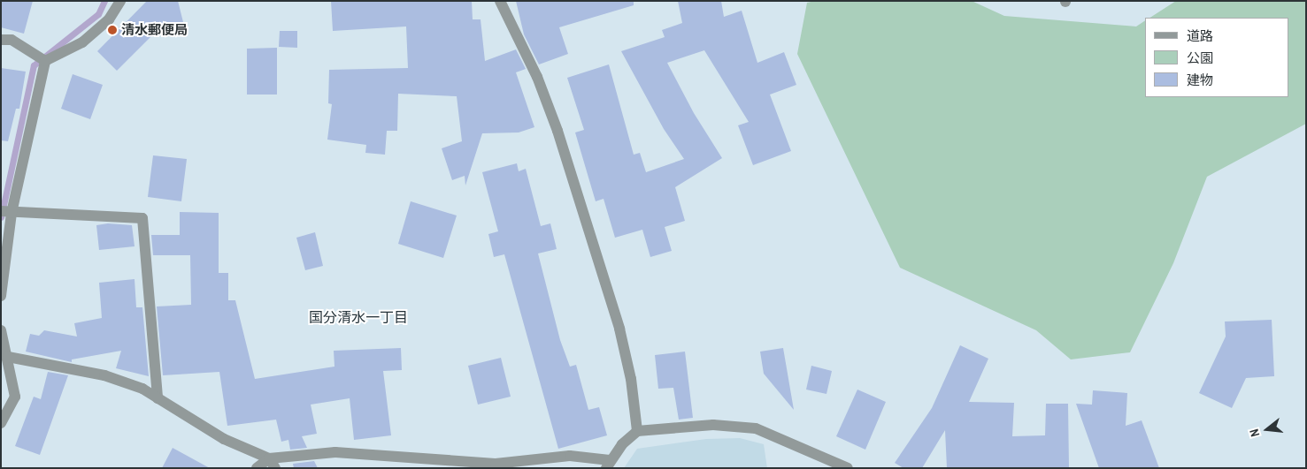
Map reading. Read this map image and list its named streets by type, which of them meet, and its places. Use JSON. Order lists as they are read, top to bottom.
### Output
{
  "districts": ["国分清水一丁目"],
  "places": ["清水郵便局"],
  "legend": ["道路", "公園", "建物"],
  "north": "left"
}
